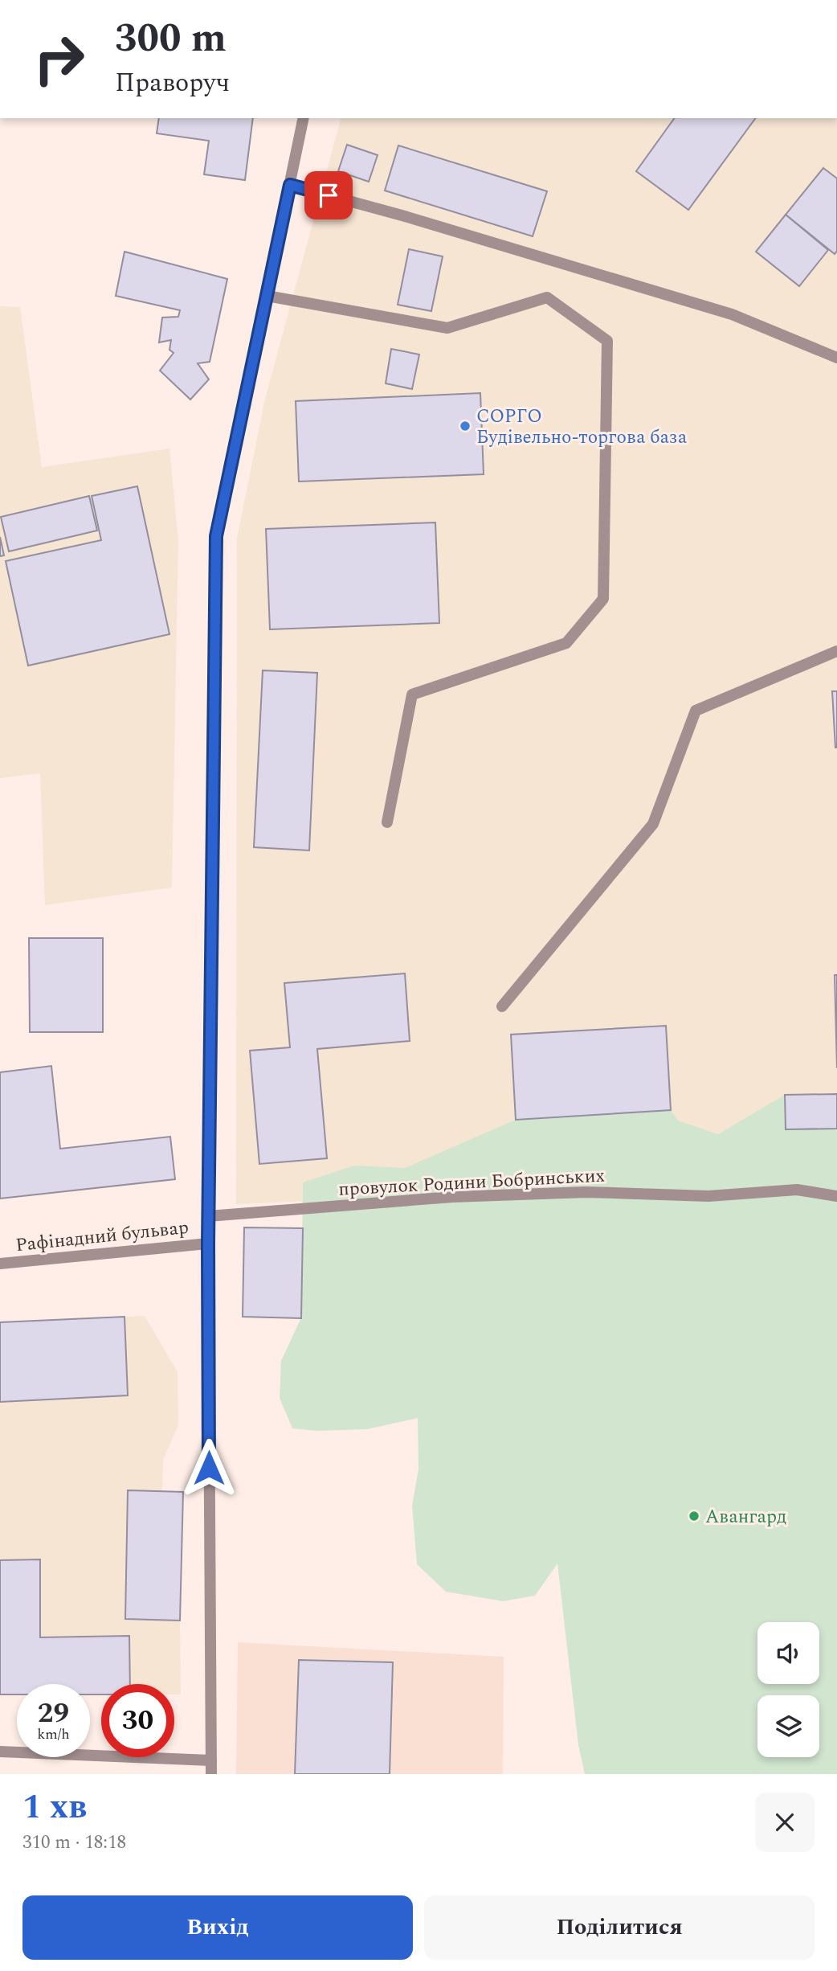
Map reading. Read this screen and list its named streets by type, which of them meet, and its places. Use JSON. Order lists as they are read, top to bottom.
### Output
{
  "streets": {
    "street": ["провулок Родини Бобринських", "Рафінадний бульвар"]
  },
  "places": ["СОРГО Будівельно-торгова база", "Авангард"],
  "page": {
    "turn": ["300 m", "Праворуч"],
    "speed": "29 km/h",
    "limit": "30",
    "heading": ["1 хв", "310 m · 18:18"],
    "buttons": ["Вихід", "Поділитися"]
  }
}
